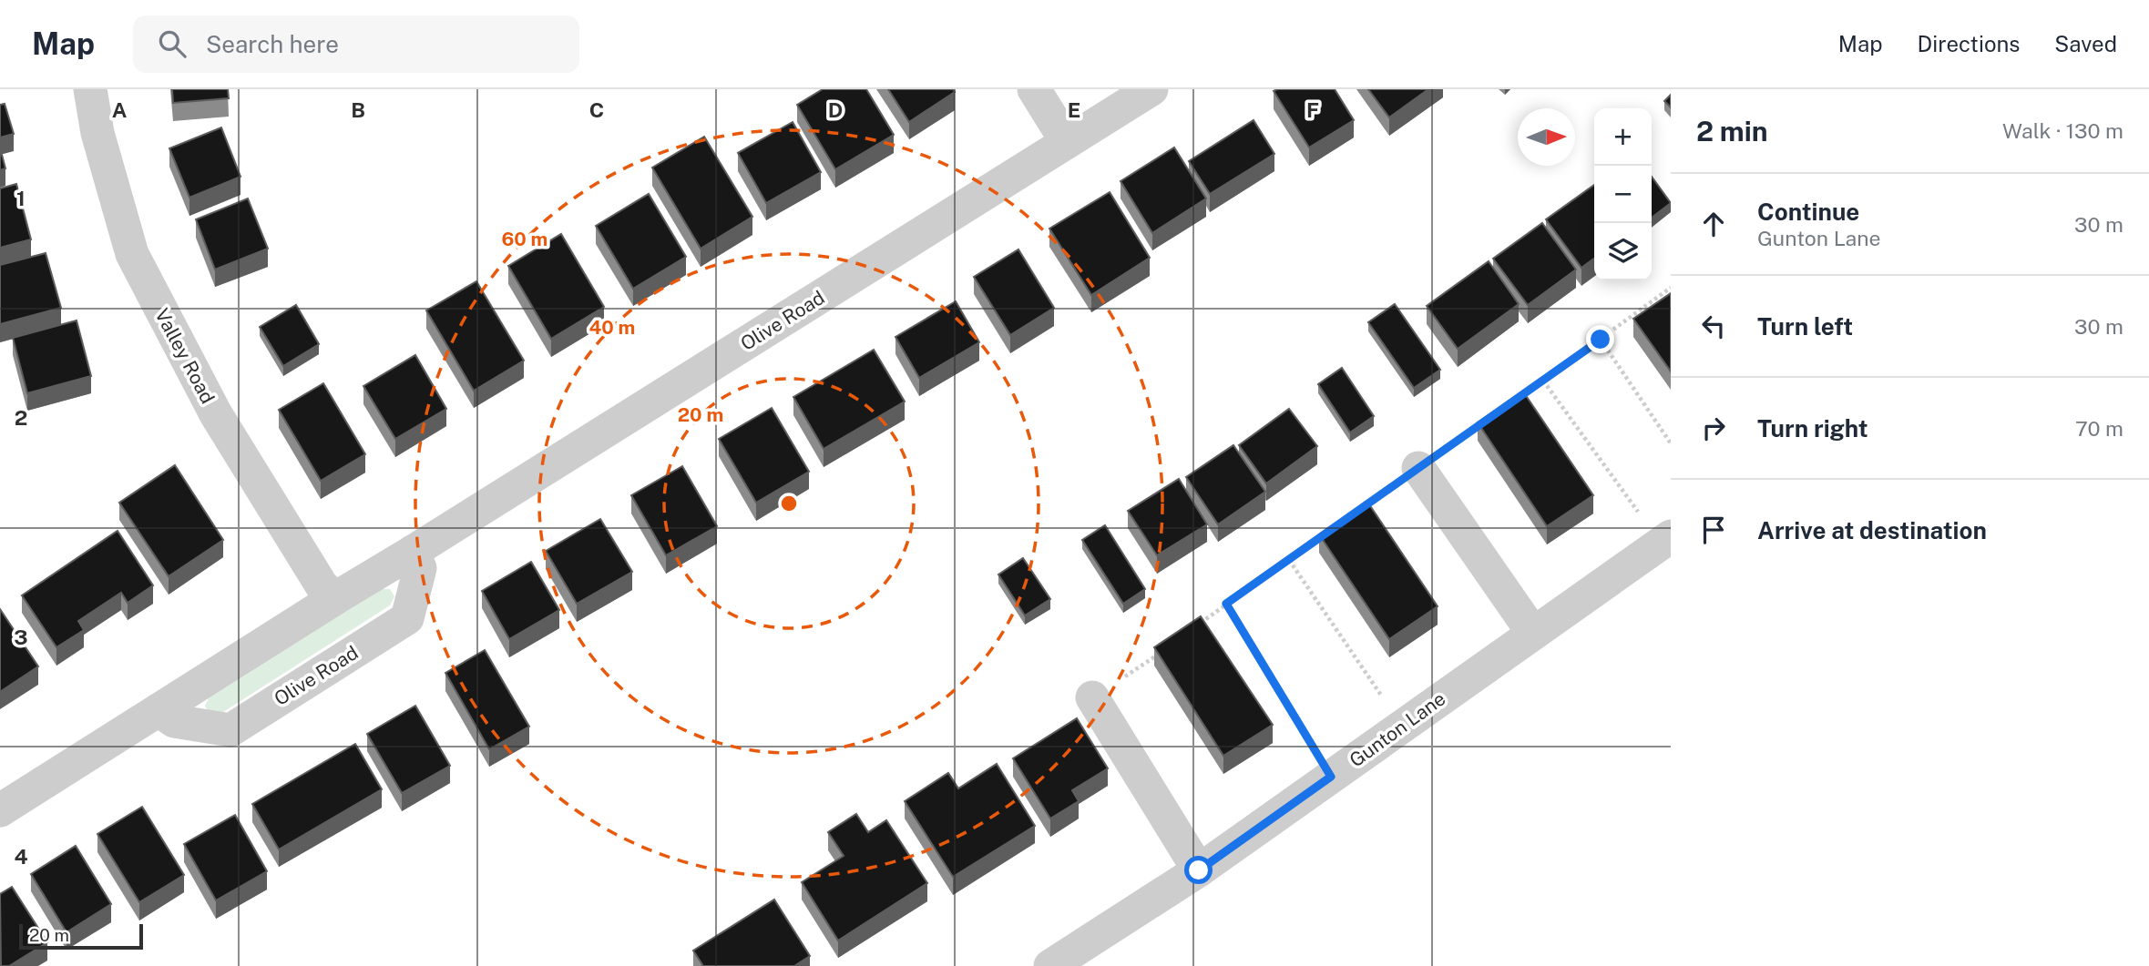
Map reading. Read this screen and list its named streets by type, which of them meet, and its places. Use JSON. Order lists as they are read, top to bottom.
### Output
{
  "streets": {
    "street": ["Olive Road", "Valley Road", "Gunton Lane"]
  },
  "crossings": [
    ["Olive Road", "Valley Road"]
  ],
  "scale_bar": "20 m",
  "north": "right",
  "page": {
    "header": "Map",
    "search": "Search here",
    "nav": ["Map", "Directions", "Saved"],
    "heading": ["2 min", "Walk · 130 m"],
    "map_buttons": ["+", "−"],
    "list": [
      ["Continue", "Gunton Lane", "30 m"],
      ["Turn left", "30 m"],
      ["Turn right", "70 m"],
      "Arrive at destination"
    ],
    "scale": "20 m"
  },
  "grid": {
    "columns": [
      "A",
      "B",
      "C",
      "D",
      "E",
      "F"
    ],
    "rows": [
      "1",
      "2",
      "3",
      "4"
    ]
  },
  "rings": ["60 m", "40 m", "20 m"]
}
